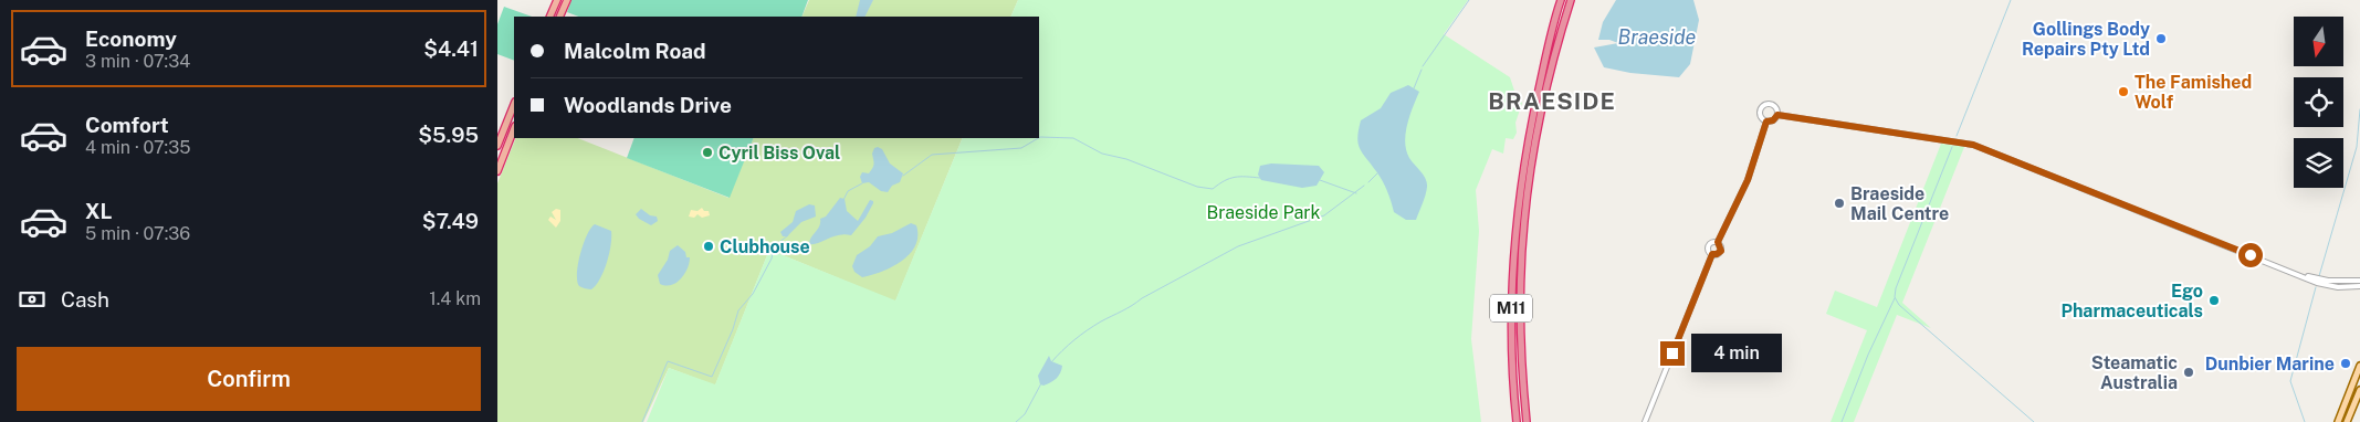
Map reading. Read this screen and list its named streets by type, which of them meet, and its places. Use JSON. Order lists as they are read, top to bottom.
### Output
{
  "streets": {
    "highway": ["M11"]
  },
  "districts": ["BRAESIDE"],
  "water": ["Braeside"],
  "parks": ["Braeside Park"],
  "places": [
    "Gollings Body Repairs Pty Ltd",
    "The Famished Wolf",
    "Cyril Biss Oval",
    "Braeside Mail Centre",
    "Clubhouse",
    "Ego Pharmaceuticals",
    "Dunbier Marine",
    "Steamatic Australia"
  ],
  "north": "bottom",
  "page": {
    "list": [
      {
        "name": "Economy",
        "note": "3 min · 07:34",
        "value": "$4.41"
      },
      {
        "name": "Comfort",
        "note": "4 min · 07:35",
        "value": "$5.95"
      },
      {
        "name": "XL",
        "note": "5 min · 07:36",
        "value": "$7.49"
      }
    ],
    "banner": ["Malcolm Road", "Woodlands Drive"],
    "pay": ["Cash", "1.4 km"],
    "bubble": "4 min",
    "buttons": "Confirm"
  }
}
